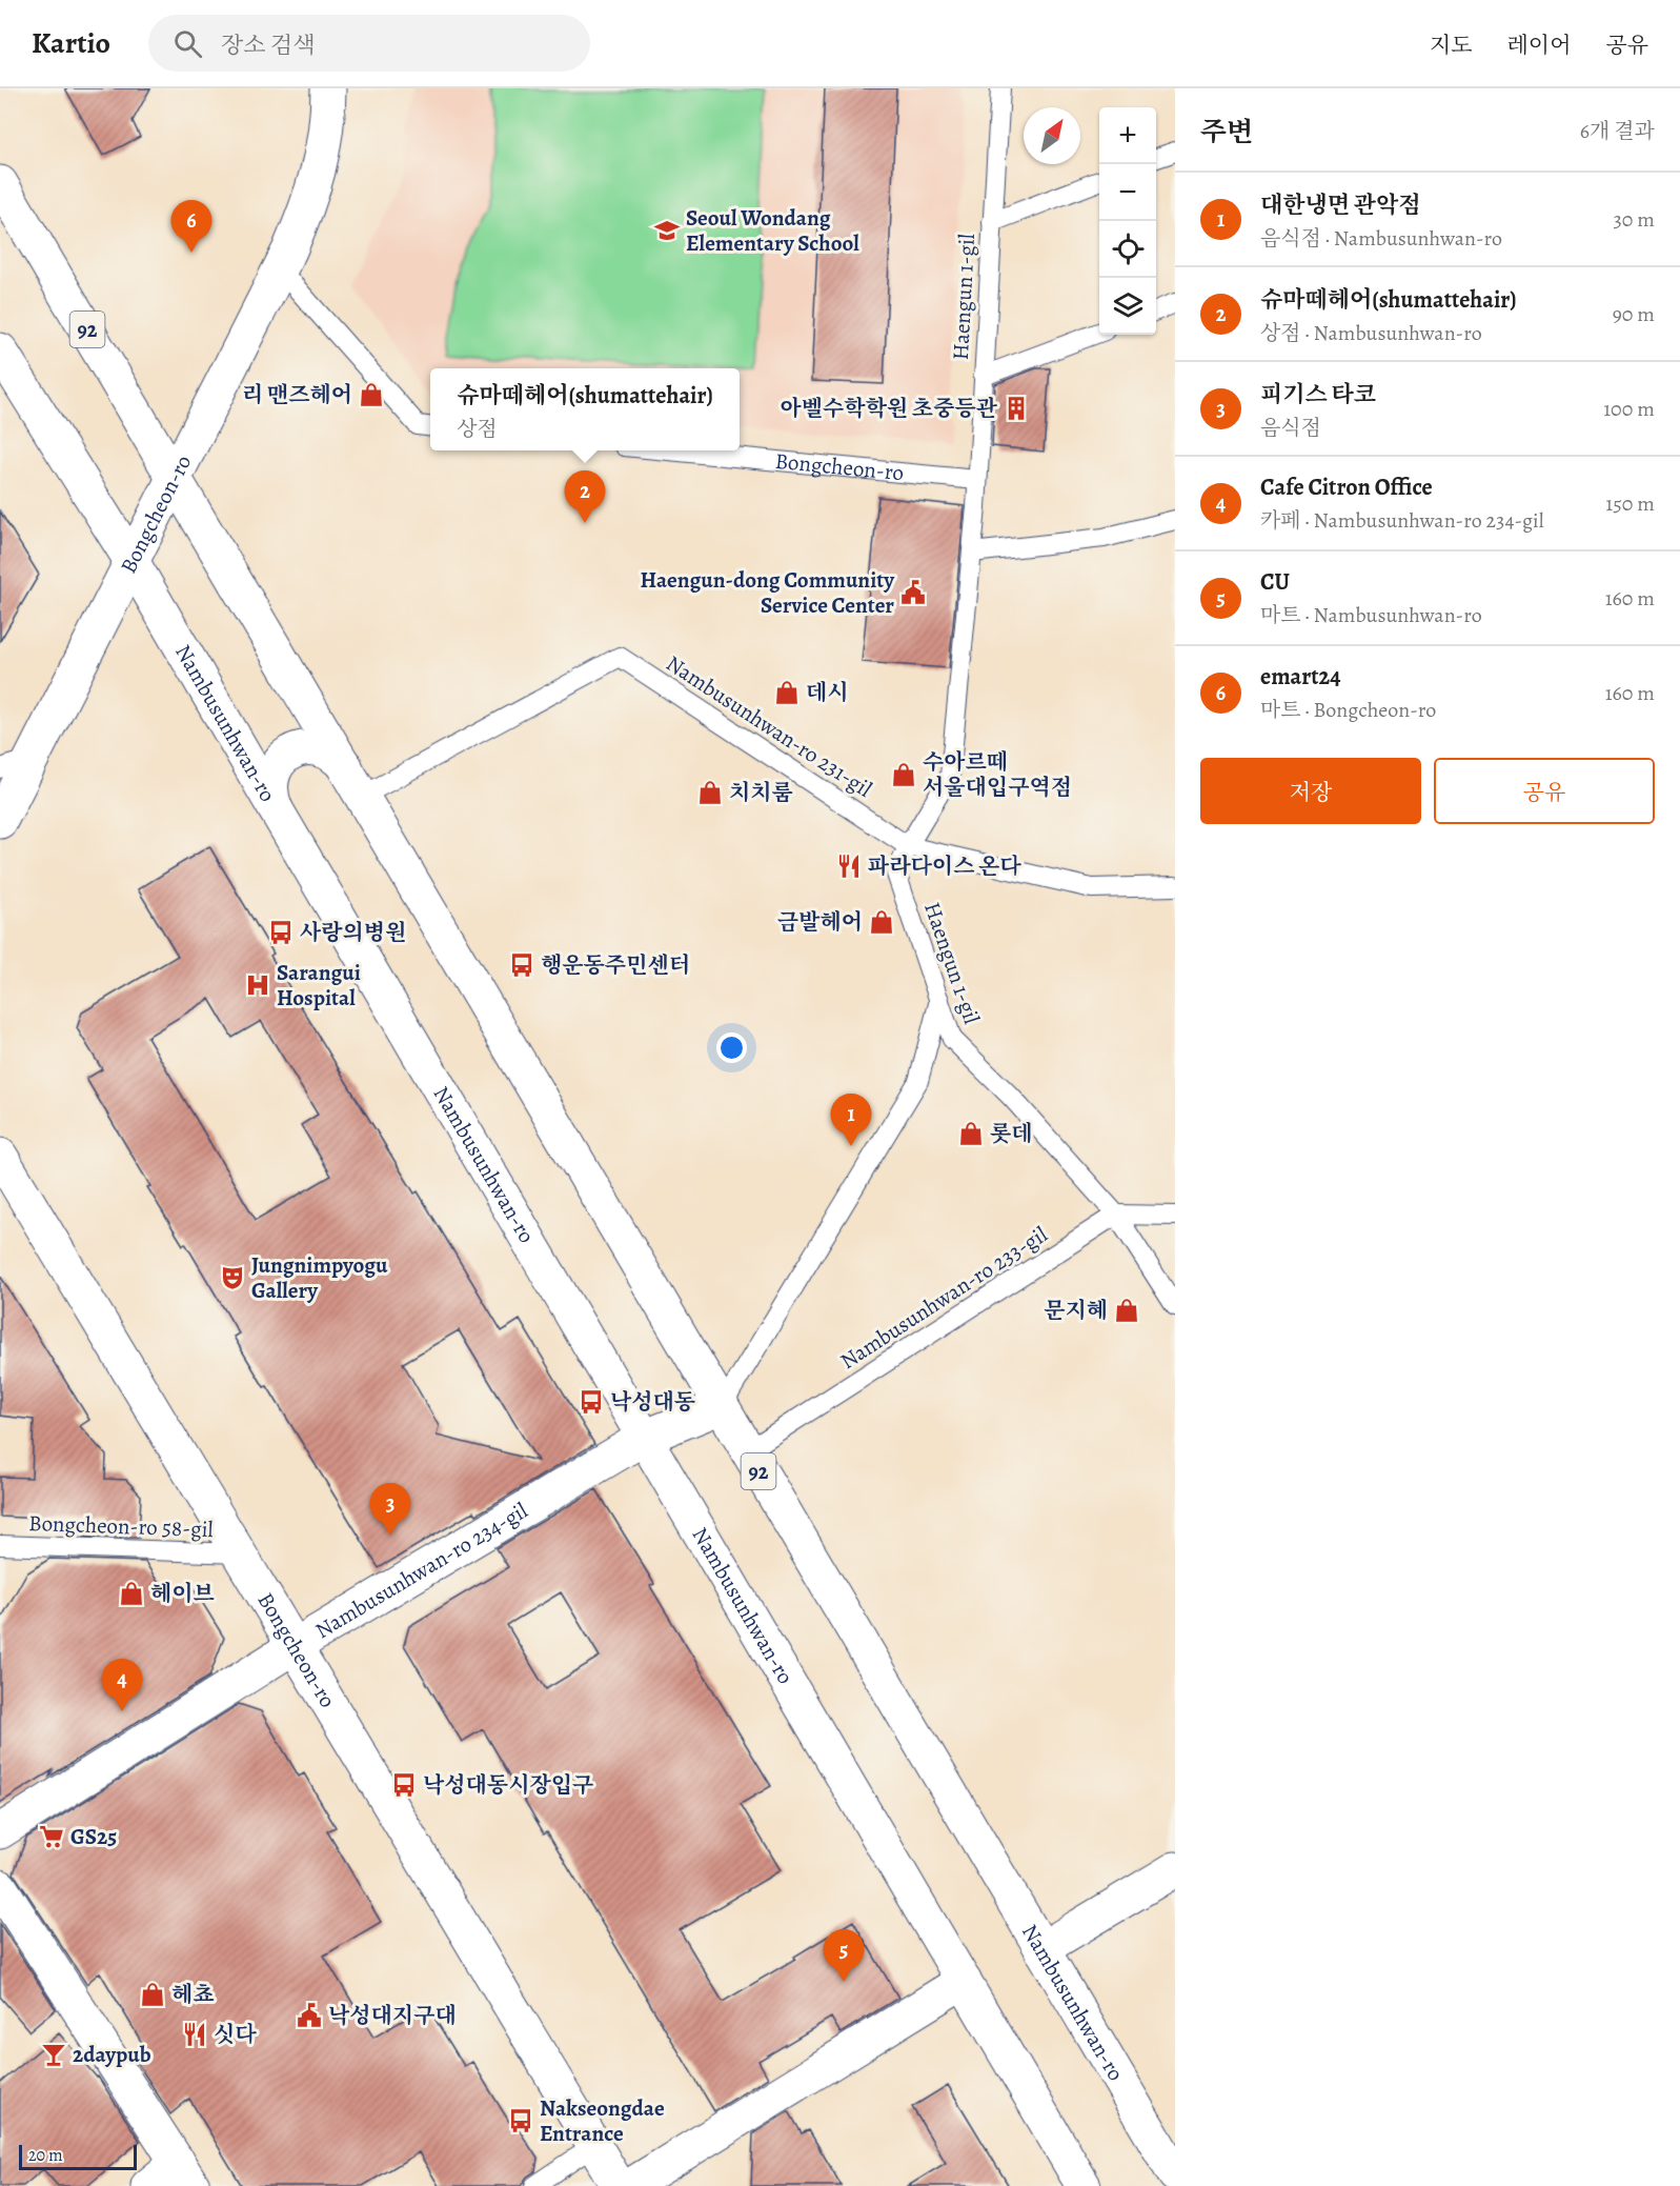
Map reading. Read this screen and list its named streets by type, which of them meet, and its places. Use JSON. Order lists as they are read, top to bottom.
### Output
{
  "streets": {
    "main road": [
      "92",
      "Bongcheon-ro",
      "Nambusunhwan-ro",
      "Nambusunhwan-ro 234-gil"
    ],
    "lane": [
      "Haengun 1-gil",
      "Nambusunhwan-ro 231-gil",
      "Nambusunhwan-ro 233-gil",
      "Bongcheon-ro 58-gil"
    ]
  },
  "crossings": [
    ["Haengun 1-gil", "Bongcheon-ro"],
    ["Haengun 1-gil", "Nambusunhwan-ro 231-gil"],
    ["Haengun 1-gil", "Nambusunhwan-ro 233-gil"],
    ["Bongcheon-ro", "Nambusunhwan-ro"],
    ["Bongcheon-ro", "Bongcheon-ro 58-gil"],
    ["Bongcheon-ro", "Nambusunhwan-ro 234-gil"],
    ["Nambusunhwan-ro", "Nambusunhwan-ro 231-gil"],
    ["Nambusunhwan-ro", "Nambusunhwan-ro 233-gil"],
    ["Nambusunhwan-ro", "Nambusunhwan-ro 234-gil"]
  ],
  "places": {
    "school or university": ["Seoul Wondang Elementary School"],
    "shop": [
      "리 맨즈헤어",
      "데시",
      "수아르떼 서울대입구역점",
      "치치룸",
      "금발헤어",
      "롯데",
      "문지혜",
      "헤이브",
      "헤쵸"
    ],
    "building": ["아벨수학학원 초중등관"],
    "public building": ["Haengun-dong Community Service Center", "낙성대지구대"],
    "restaurant": ["파라다이스 온다", "싯다"],
    "bus stop": [
      "사랑의병원",
      "행운동주민센터",
      "낙성대동",
      "낙성대동시장입구",
      "Nakseongdae Entrance"
    ],
    "hospital": ["Sarangui Hospital"],
    "theatre": ["Jungnimpyogu Gallery"],
    "supermarket": ["GS25"],
    "bar": ["2daypub"]
  },
  "scale_bar": "20 m",
  "north": "top right",
  "page": {
    "header": "Kartio",
    "search": "장소 검색",
    "nav": ["지도", "레이어", "공유"],
    "heading": ["주변", "6개 결과"],
    "map_buttons": ["+", "−"],
    "list": [
      {
        "mark": "1",
        "name": "대한냉면 관악점",
        "note": "음식점 · Nambusunhwan-ro",
        "value": "30 m"
      },
      {
        "mark": "2",
        "name": "슈마떼헤어(shumattehair)",
        "note": "상점 · Nambusunhwan-ro",
        "value": "90 m"
      },
      {
        "mark": "3",
        "name": "피기스 타코",
        "note": "음식점",
        "value": "100 m"
      },
      {
        "mark": "4",
        "name": "Cafe Citron Office",
        "note": "카페 · Nambusunhwan-ro 234-gil",
        "value": "150 m"
      },
      {
        "mark": "5",
        "name": "CU",
        "note": "마트 · Nambusunhwan-ro",
        "value": "160 m"
      },
      {
        "mark": "6",
        "name": "emart24",
        "note": "마트 · Bongcheon-ro",
        "value": "160 m"
      }
    ],
    "pins": [
      "6",
      "2",
      "1",
      "3",
      "4",
      "5"
    ],
    "popup": ["슈마떼헤어(shumattehair)", "상점"],
    "buttons": ["저장", "공유"],
    "scale": "20 m"
  }
}
